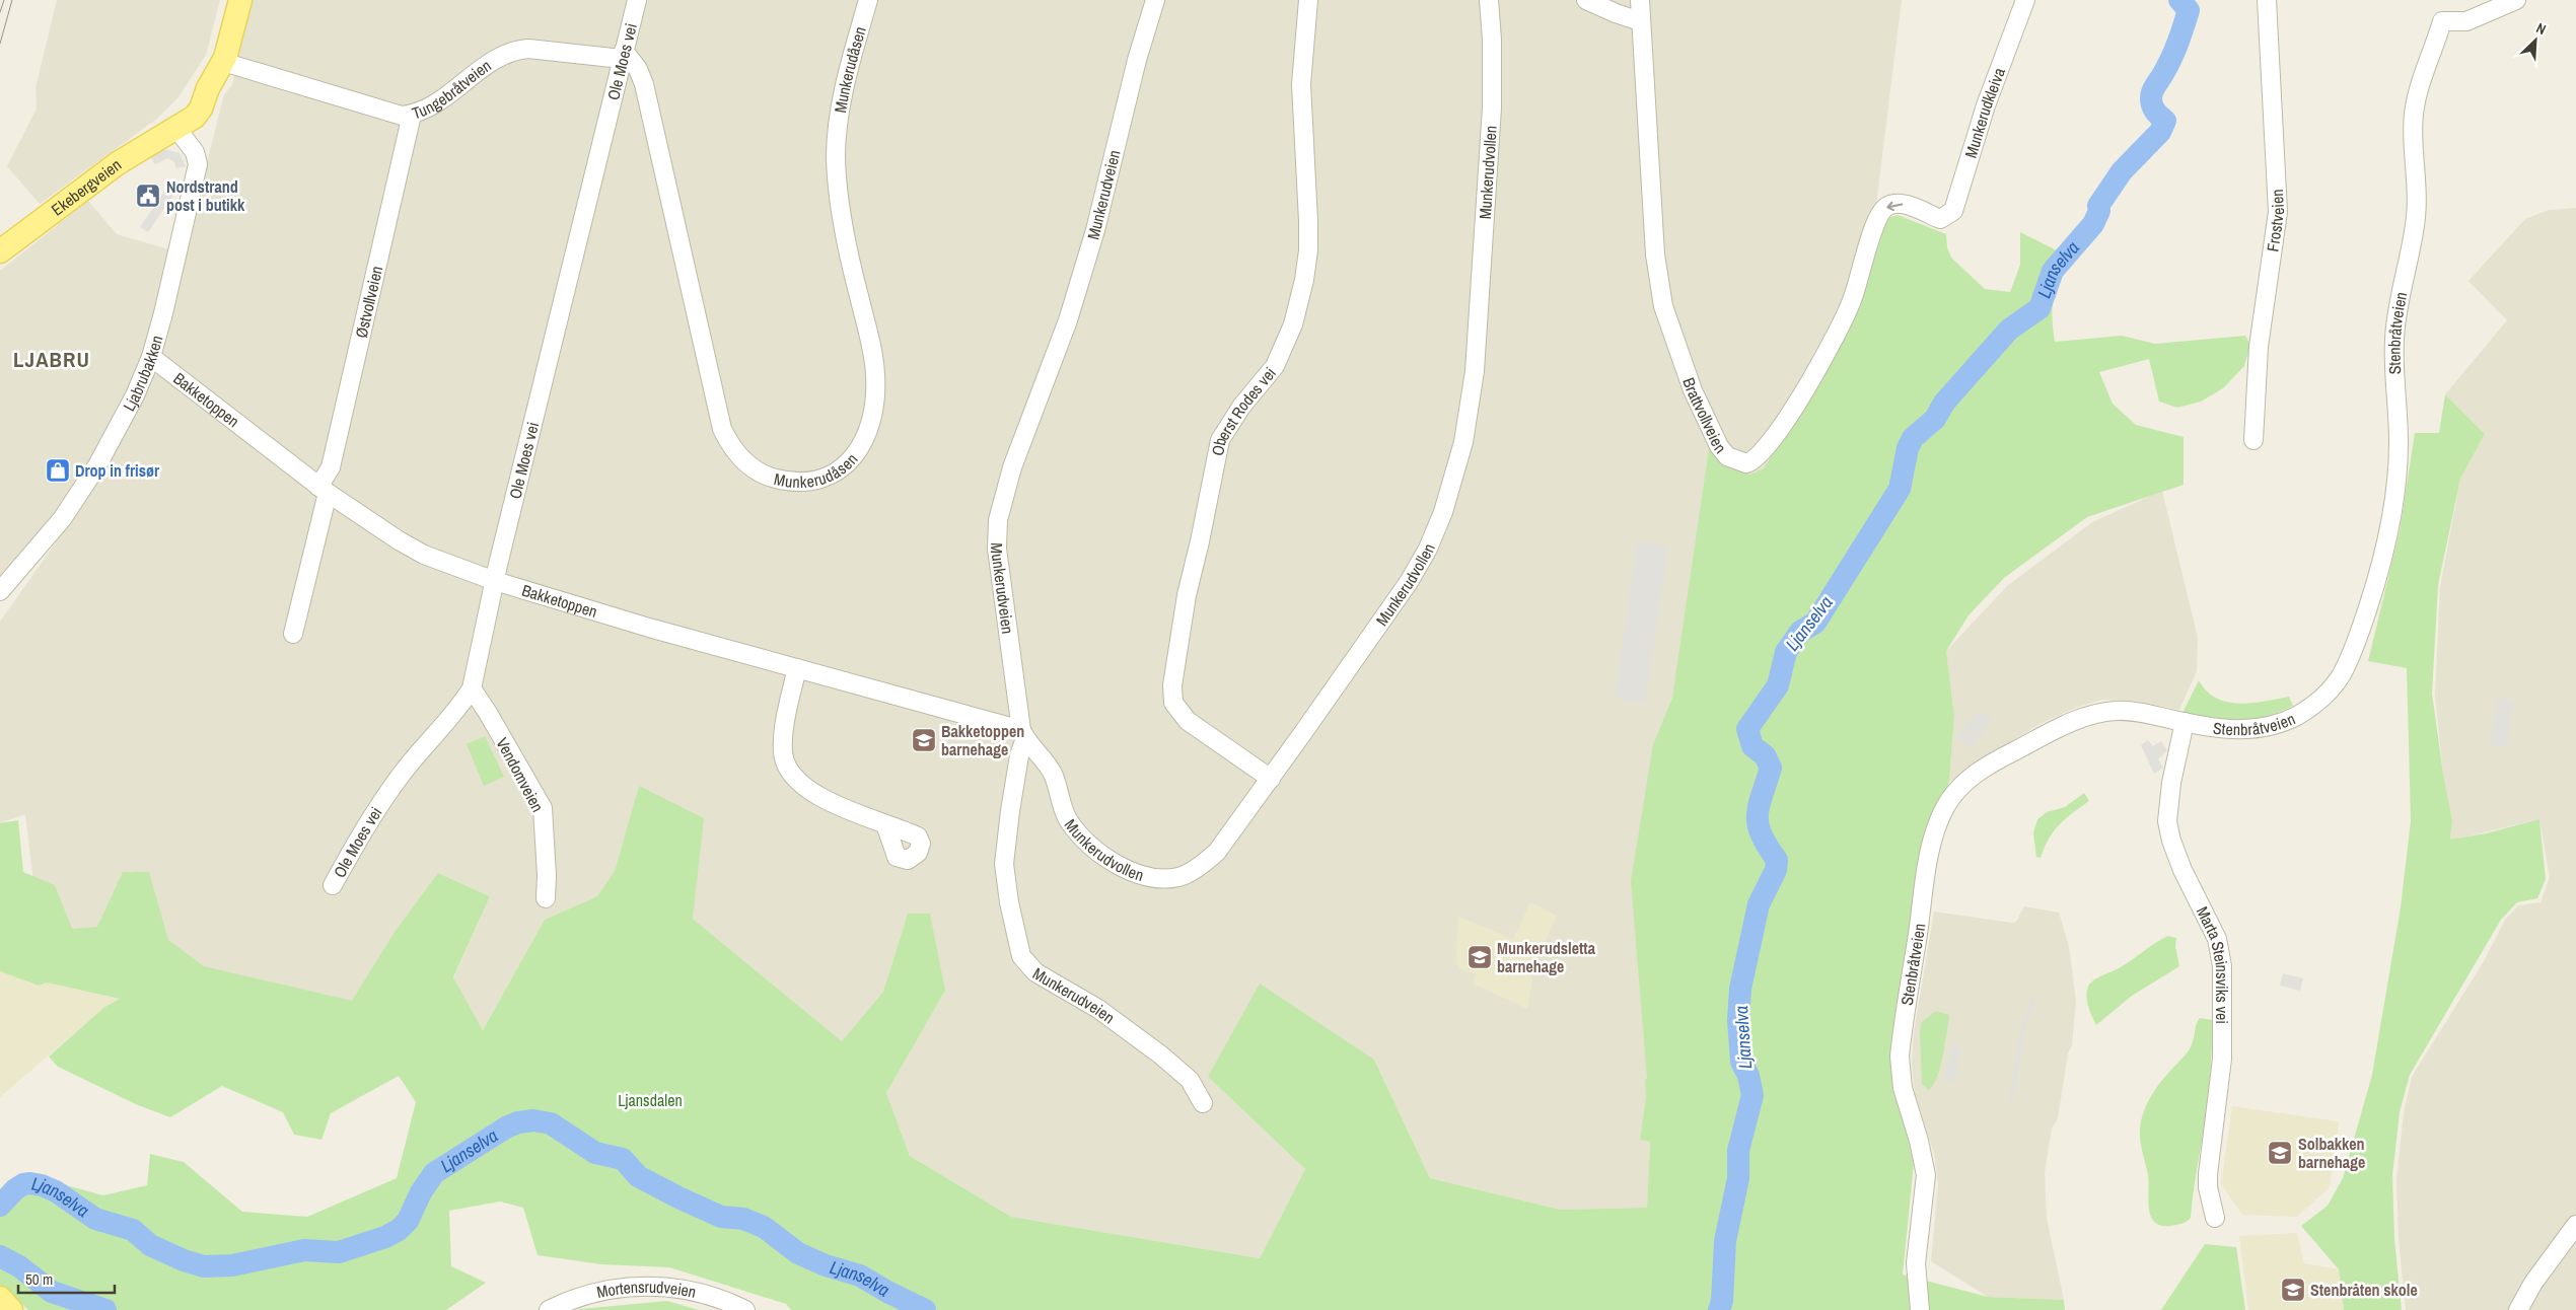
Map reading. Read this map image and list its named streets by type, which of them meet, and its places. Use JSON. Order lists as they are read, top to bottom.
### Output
{
  "streets": {
    "main road": ["Ekebergveien"],
    "street": [
      "Ole Moes vei",
      "Munkerudåsen",
      "Tungebråtveien",
      "Munkerudkleiva",
      "Munkerudvollen",
      "Munkerudveien",
      "Frostveien",
      "Østvollveien",
      "Stenbråtveien",
      "Ljabrubakken",
      "Bakketoppen",
      "Oberst Rodes vei",
      "Brattvollveien",
      "Vendomveien",
      "Marta Steinsviks vei",
      "Mortensrudveien"
    ]
  },
  "crossings": [
    ["Ole Moes vei", "Munkerudåsen"],
    ["Ole Moes vei", "Tungebråtveien"],
    ["Ole Moes vei", "Bakketoppen"],
    ["Ole Moes vei", "Vendomveien"],
    ["Munkerudåsen", "Tungebråtveien"],
    ["Tungebråtveien", "Ekebergveien"],
    ["Tungebråtveien", "Østvollveien"],
    ["Munkerudkleiva", "Brattvollveien"],
    ["Munkerudvollen", "Munkerudveien"],
    ["Munkerudvollen", "Bakketoppen"],
    ["Munkerudvollen", "Oberst Rodes vei"],
    ["Ekebergveien", "Ljabrubakken"],
    ["Munkerudveien", "Bakketoppen"],
    ["Østvollveien", "Bakketoppen"],
    ["Stenbråtveien", "Marta Steinsviks vei"],
    ["Ljabrubakken", "Bakketoppen"]
  ],
  "districts": ["LJABRU"],
  "water": ["Ljanselva"],
  "parks": ["Ljansdalen"],
  "places": {
    "public building": ["Nordstrand post i butikk"],
    "shop": ["Drop in frisør"],
    "school or university": [
      "Bakketoppen barnehage",
      "Munkerudsletta barnehage",
      "Solbakken barnehage",
      "Stenbråten skole"
    ]
  },
  "scale_bar": "50 m",
  "north": "top right"
}
